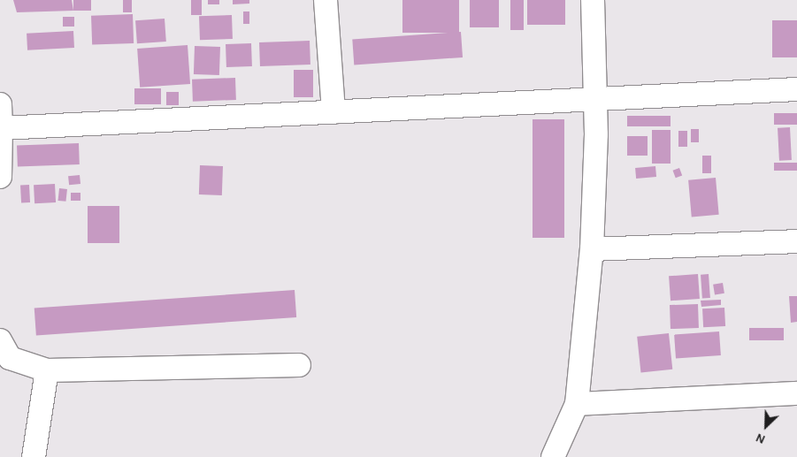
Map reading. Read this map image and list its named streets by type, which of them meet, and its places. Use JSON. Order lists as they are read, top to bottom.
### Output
{
  "north": "bottom left"
}
